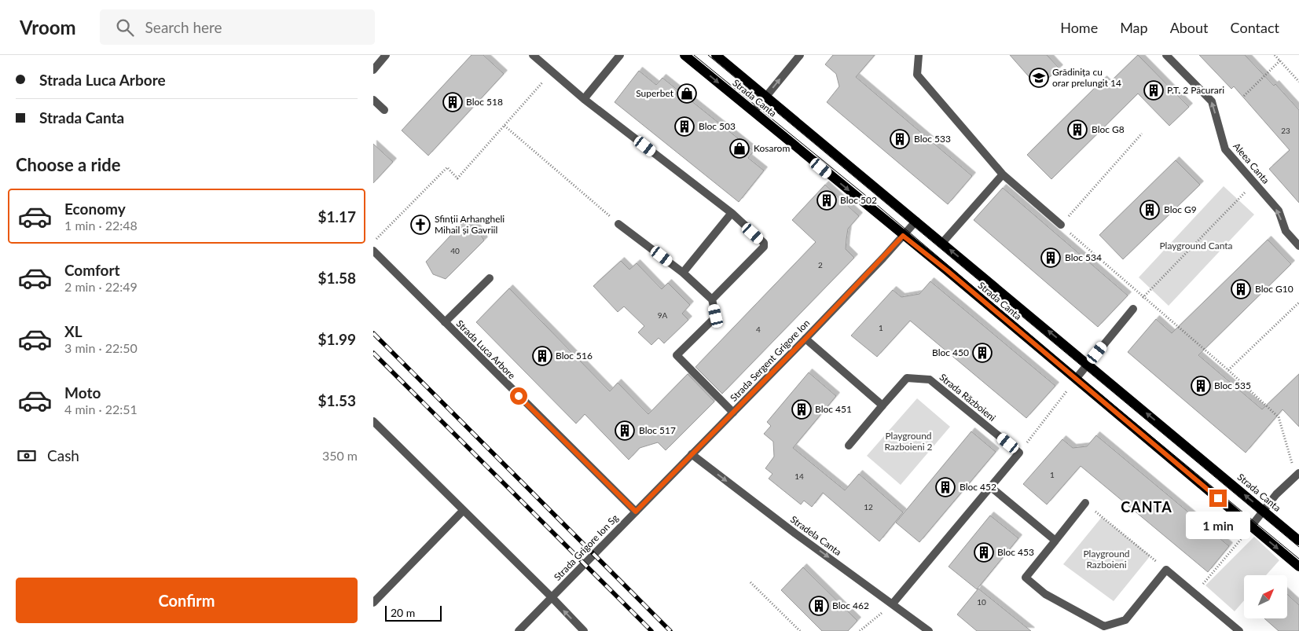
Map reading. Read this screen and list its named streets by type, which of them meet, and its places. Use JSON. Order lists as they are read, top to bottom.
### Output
{
  "streets": {
    "main road": ["Strada Canta"],
    "street": [
      "Aleea Canta",
      "Strada Luca Arbore",
      "Strada Sergent Grigore Ion",
      "Strada Războieni",
      "Stradela Canta",
      "Strada Grigore Ion Sg"
    ]
  },
  "crossings": [
    ["Strada Canta", "Strada Sergent Grigore Ion"],
    ["Strada Luca Arbore", "Strada Sergent Grigore Ion"],
    ["Strada Luca Arbore", "Strada Grigore Ion Sg"],
    ["Strada Sergent Grigore Ion", "Stradela Canta"],
    ["Strada Sergent Grigore Ion", "Strada Grigore Ion Sg"]
  ],
  "one_way": ["Aleea Canta", "Stradela Canta"],
  "districts": ["CANTA"],
  "parks": ["Playground Canta", "Playground Razboieni 2", "Playground Razboieni"],
  "places": {
    "school or university": ["Grădinița cu orar prelungit 14"],
    "building": [
      "P.T. 2 Păcurari",
      "Bloc 518",
      "Bloc 503",
      "Bloc G8",
      "Bloc 533",
      "Bloc 502",
      "Bloc G9",
      "Bloc 534",
      "Bloc G10",
      "Bloc 450",
      "Bloc 516",
      "Bloc 535",
      "Bloc 451",
      "Bloc 517",
      "Bloc 452",
      "Bloc 453",
      "Bloc 462"
    ],
    "shop": ["Superbet", "Kosarom"],
    "church": ["Sfinții Arhangheli Mihail și Gavriil"]
  },
  "house_numbers": [
    "23",
    "40",
    "2",
    "9A",
    "1",
    "4",
    "1",
    "14",
    "12",
    "10"
  ],
  "scale_bar": "20 m",
  "north": "top right",
  "page": {
    "header": "Vroom",
    "search": "Search here",
    "nav": [
      "Home",
      "Map",
      "About",
      "Contact"
    ],
    "banner": ["Strada Luca Arbore", "Strada Canta"],
    "heading": "Choose a ride",
    "list": [
      {
        "name": "Economy",
        "note": "1 min · 22:48",
        "value": "$1.17"
      },
      {
        "name": "Comfort",
        "note": "2 min · 22:49",
        "value": "$1.58"
      },
      {
        "name": "XL",
        "note": "3 min · 22:50",
        "value": "$1.99"
      },
      {
        "name": "Moto",
        "note": "4 min · 22:51",
        "value": "$1.53"
      }
    ],
    "pay": ["Cash", "350 m"],
    "bubble": "1 min",
    "buttons": "Confirm",
    "scale": "20 m"
  }
}
